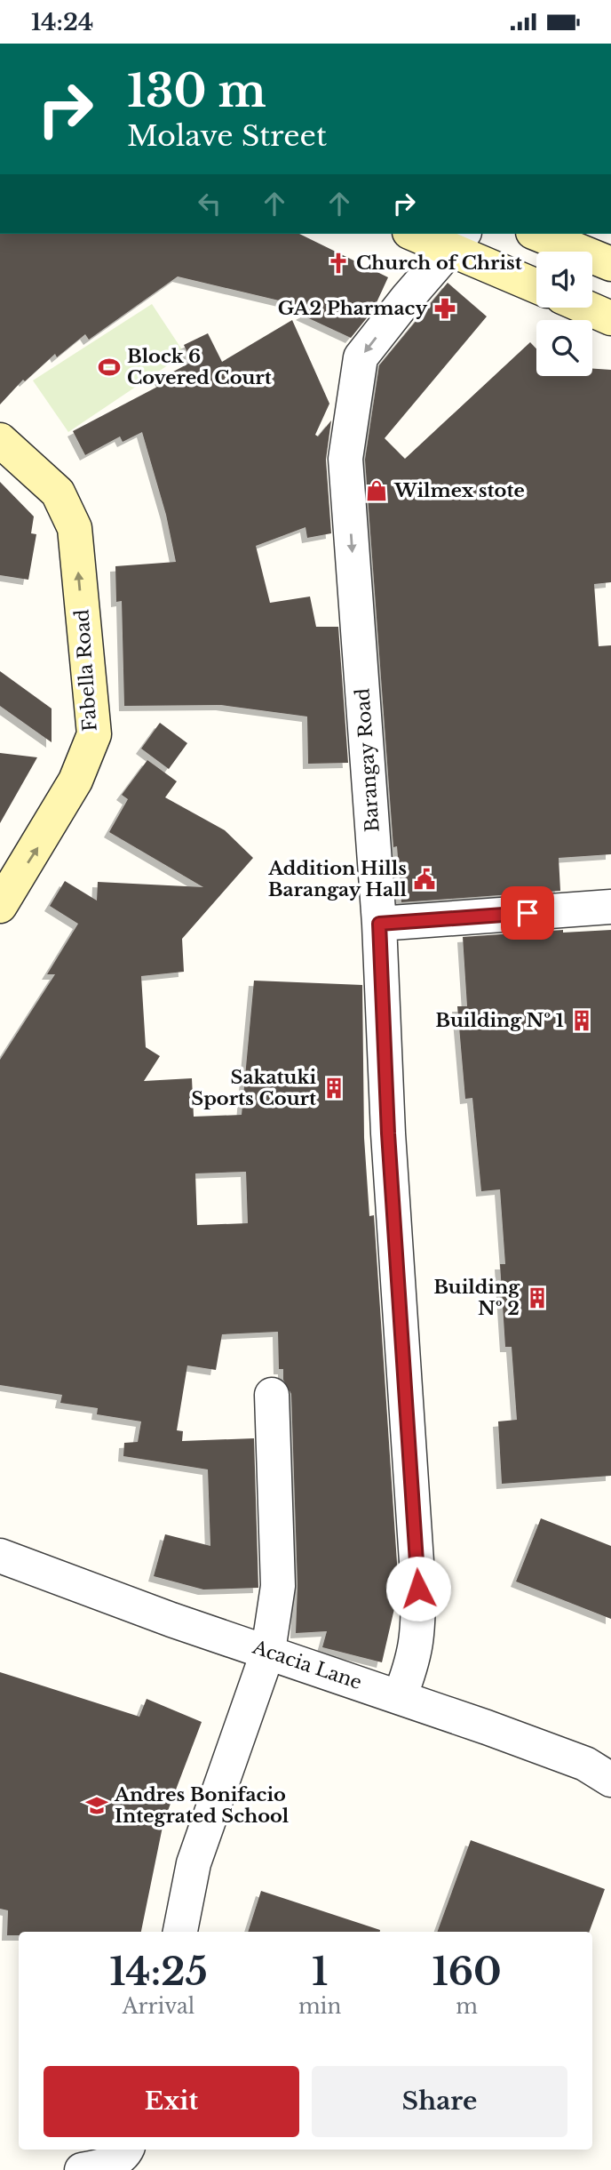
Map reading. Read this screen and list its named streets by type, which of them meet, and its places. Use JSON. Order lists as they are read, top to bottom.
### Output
{
  "streets": {
    "street": ["Fabella Road", "Barangay Road", "Acacia Lane"]
  },
  "crossings": [
    ["Barangay Road", "Acacia Lane"]
  ],
  "one_way": ["Fabella Road", "Barangay Road"],
  "places": {
    "church": ["Church of Christ"],
    "pharmacy": ["GA2 Pharmacy"],
    "sports": ["Block 6 Covered Court"],
    "shop": ["Wilmex stote"],
    "public building": ["Addition Hills Barangay Hall"],
    "building": ["Building № 1", "Sakatuki Sports Court", "Building № 2"],
    "school or university": ["Andres Bonifacio Integrated School"]
  },
  "page": {
    "status": "14:24",
    "turn": ["130 m", "Molave Street"],
    "eta": [
      "14:25",
      "Arrival",
      "1",
      "min",
      "160",
      "m"
    ],
    "buttons": ["Exit", "Share"]
  }
}
